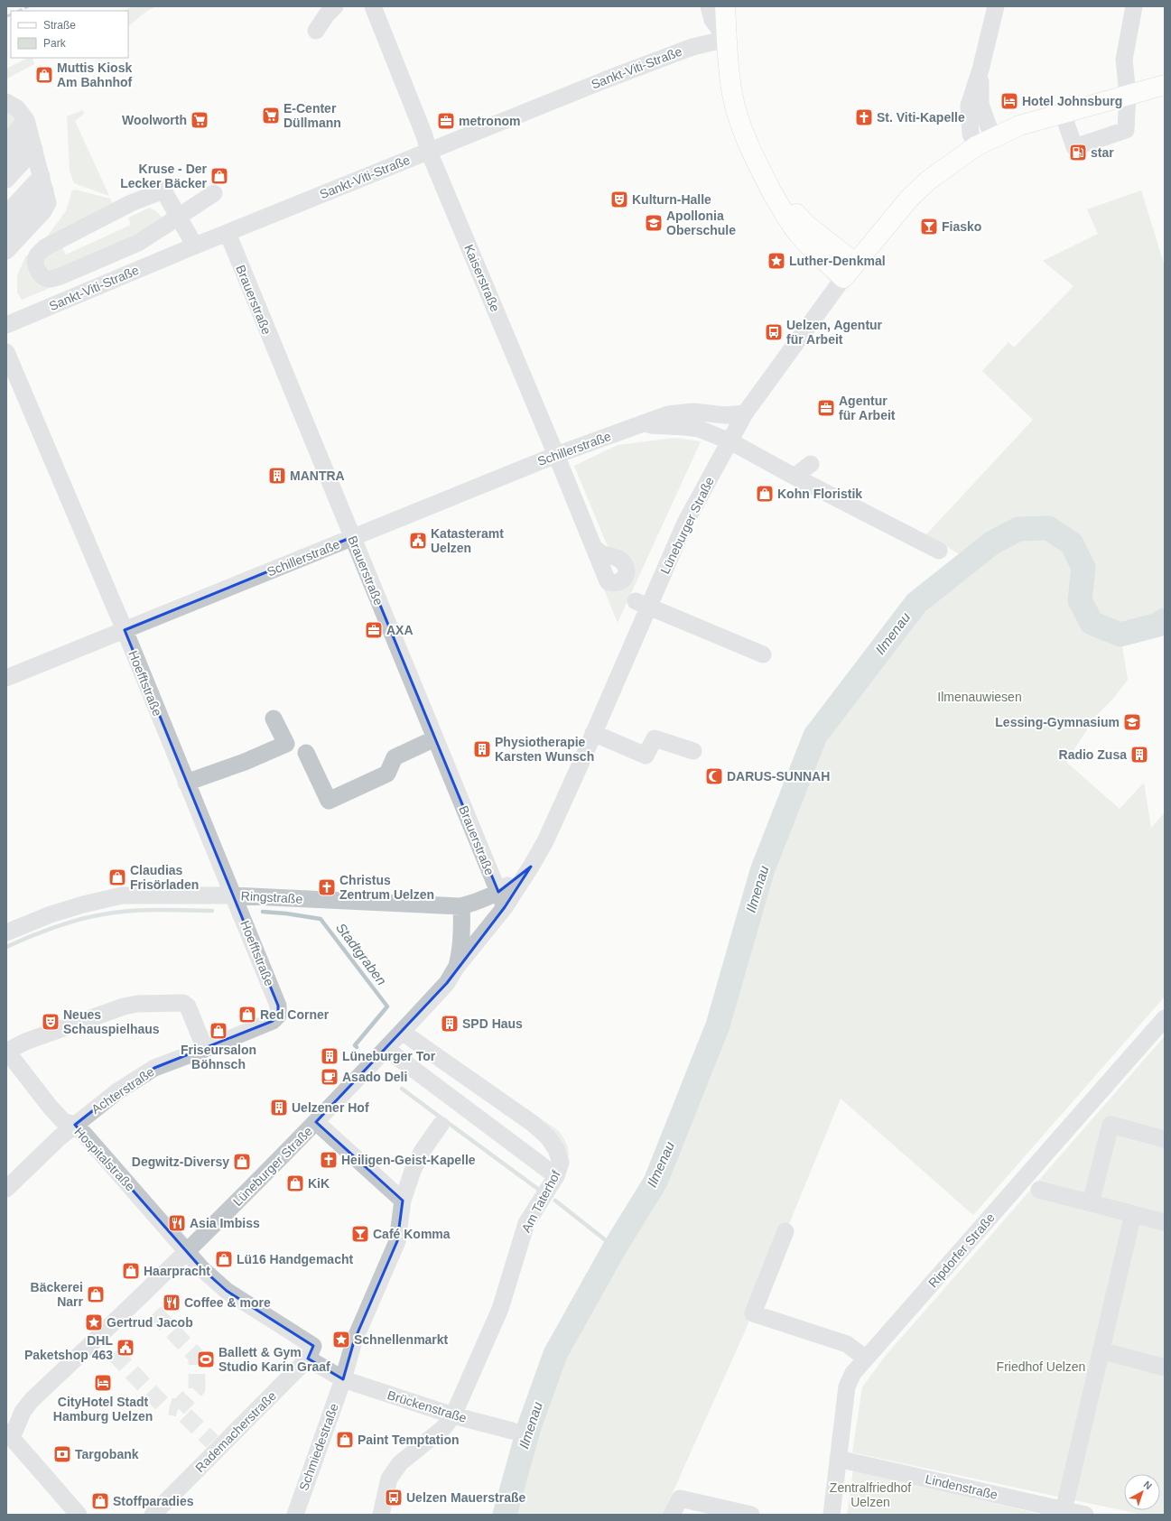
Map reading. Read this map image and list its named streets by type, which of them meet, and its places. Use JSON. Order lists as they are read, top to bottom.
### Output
{
  "streets": {
    "main road": ["Lüneburger Straße"],
    "street": [
      "Sankt-Viti-Straße",
      "Kaiserstraße",
      "Brauerstraße",
      "Schillerstraße",
      "Hoefftstraße",
      "Ringstraße",
      "Achterstraße",
      "Hospitalstraße",
      "Am Taterhof",
      "Ripdorfer Straße",
      "Brückenstraße",
      "Rademacherstraße",
      "Schmiedestraße",
      "Lindenstraße"
    ]
  },
  "crossings": [
    ["Sankt-Viti-Straße", "Kaiserstraße"],
    ["Sankt-Viti-Straße", "Brauerstraße"],
    ["Kaiserstraße", "Schillerstraße"],
    ["Brauerstraße", "Schillerstraße"],
    ["Brauerstraße", "Lüneburger Straße"],
    ["Brauerstraße", "Ringstraße"],
    ["Schillerstraße", "Lüneburger Straße"],
    ["Schillerstraße", "Hoefftstraße"],
    ["Lüneburger Straße", "Ringstraße"],
    ["Lüneburger Straße", "Hospitalstraße"],
    ["Lüneburger Straße", "Am Taterhof"],
    ["Hoefftstraße", "Ringstraße"],
    ["Hoefftstraße", "Achterstraße"],
    ["Achterstraße", "Hospitalstraße"],
    ["Hospitalstraße", "Rademacherstraße"],
    ["Am Taterhof", "Brückenstraße"],
    ["Ripdorfer Straße", "Lindenstraße"],
    ["Brückenstraße", "Schmiedestraße"]
  ],
  "water": ["Ilmenau", "Stadtgraben"],
  "parks": ["Ilmenauwiesen", "Friedhof Uelzen", "Zentralfriedhof Uelzen"],
  "places": {
    "shop": [
      "Muttis Kiosk Am Bahnhof",
      "Kruse - Der Lecker Bäcker",
      "Kohn Floristik",
      "Claudias Frisörladen",
      "Red Corner",
      "Friseursalon Böhnsch",
      "Degwitz-Diversy",
      "KiK",
      "Lü16 Handgemacht",
      "Haarpracht",
      "Bäckerei Narr",
      "Paint Temptation",
      "Stoffparadies"
    ],
    "hotel": ["Hotel Johnsburg", "CityHotel Stadt Hamburg Uelzen"],
    "supermarket": ["E-Center Düllmann", "Woolworth"],
    "church": ["St. Viti-Kapelle", "Christus Zentrum Uelzen", "Heiligen-Geist-Kapelle"],
    "office": ["metronom", "Agentur für Arbeit", "AXA"],
    "fuel station": ["star"],
    "theatre": ["Kulturn-Halle", "Neues Schauspielhaus"],
    "school or university": ["Apollonia Oberschule", "Lessing-Gymnasium"],
    "bar": ["Fiasko", "Café Komma"],
    "place": ["Luther-Denkmal", "Gertrud Jacob", "Schnellenmarkt"],
    "bus stop": ["Uelzen, Agentur für Arbeit", "Uelzen Mauerstraße"],
    "building": [
      "MANTRA",
      "Physiotherapie Karsten Wunsch",
      "Radio Zusa",
      "SPD Haus",
      "Lüneburger Tor",
      "Uelzener Hof"
    ],
    "public building": ["Katasteramt Uelzen", "DHL Paketshop 463"],
    "mosque": ["DARUS-SUNNAH"],
    "cafe": ["Asado Deli"],
    "restaurant": ["Asia Imbiss", "Coffee & more"],
    "sports": ["Ballett & Gym Studio Karin Graaf"],
    "bank": ["Targobank"]
  },
  "legend": ["Straße", "Park"],
  "north": "top right"
}
